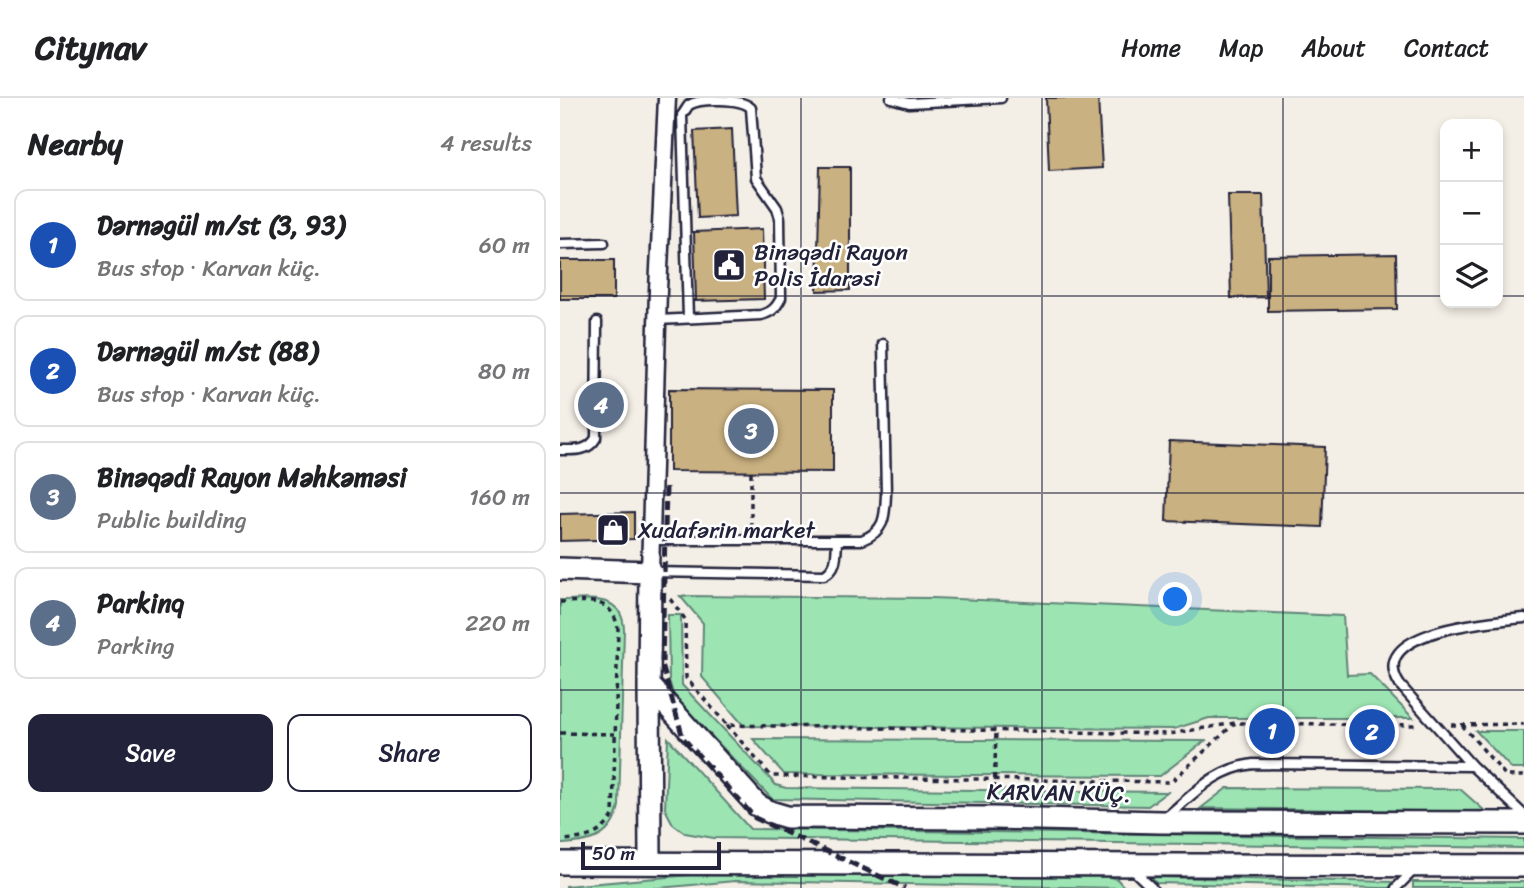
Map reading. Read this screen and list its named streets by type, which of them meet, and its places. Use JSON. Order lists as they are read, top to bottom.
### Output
{
  "streets": {
    "street": ["KARVAN KÜÇ."]
  },
  "places": {
    "public building": ["Binəqədi Rayon Polis İdarəsi"],
    "shop": ["Xudafərin market"]
  },
  "scale_bar": "50 m",
  "page": {
    "header": "Citynav",
    "nav": [
      "Home",
      "Map",
      "About",
      "Contact"
    ],
    "heading": ["Nearby", "4 results"],
    "map_buttons": ["+", "−"],
    "list": [
      {
        "mark": "1",
        "name": "Dərnəgül m/st (3, 93)",
        "note": "Bus stop · Karvan küç.",
        "value": "60 m"
      },
      {
        "mark": "2",
        "name": "Dərnəgül m/st (88)",
        "note": "Bus stop · Karvan küç.",
        "value": "80 m"
      },
      {
        "mark": "3",
        "name": "Binəqədi Rayon Məhkəməsi",
        "note": "Public building",
        "value": "160 m"
      },
      {
        "mark": "4",
        "name": "Parkinq",
        "note": "Parking",
        "value": "220 m"
      }
    ],
    "pins": [
      "4",
      "3",
      "1",
      "2"
    ],
    "buttons": ["Save", "Share"],
    "scale": "50 m"
  }
}
